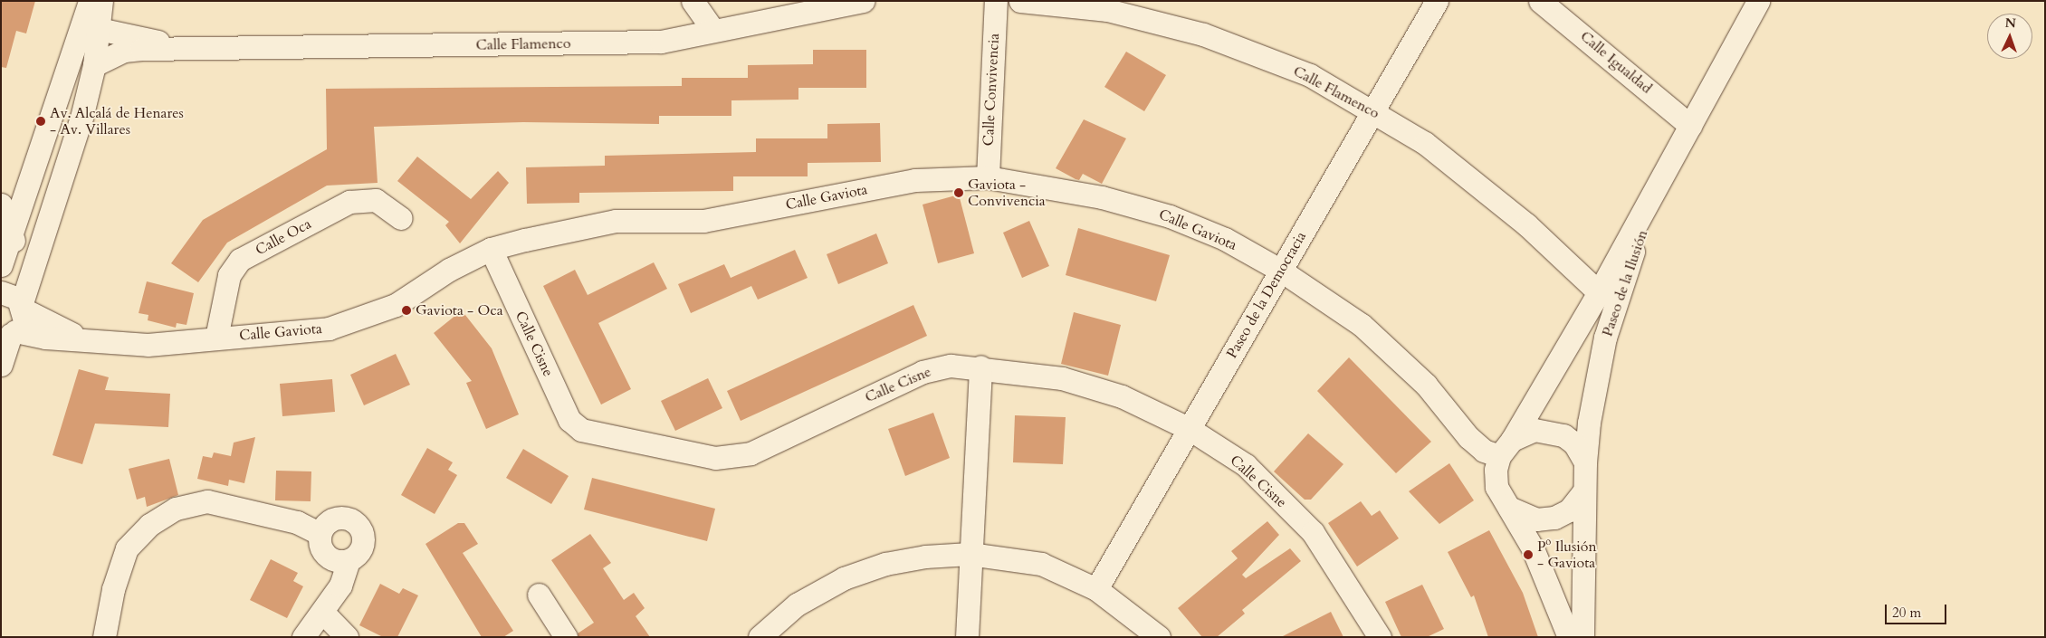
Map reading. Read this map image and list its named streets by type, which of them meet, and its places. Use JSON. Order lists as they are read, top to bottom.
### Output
{
  "streets": {
    "street": [
      "Calle Flamenco",
      "Calle Igualdad",
      "Calle Convivencia",
      "Calle Gaviota",
      "Calle Oca",
      "Paseo de la Ilusión",
      "Paseo de la Democracia",
      "Calle Cisne"
    ]
  },
  "crossings": [
    ["Calle Flamenco", "Paseo de la Ilusión"],
    ["Calle Flamenco", "Paseo de la Democracia"],
    ["Calle Igualdad", "Paseo de la Ilusión"],
    ["Calle Convivencia", "Calle Gaviota"],
    ["Calle Gaviota", "Calle Oca"],
    ["Calle Gaviota", "Paseo de la Ilusión"],
    ["Calle Gaviota", "Paseo de la Democracia"],
    ["Calle Gaviota", "Calle Cisne"],
    ["Paseo de la Democracia", "Calle Cisne"]
  ],
  "places": [
    "Av. Alcalá de Henares - Av. Villares",
    "Gaviota - Convivencia",
    "Gaviota - Oca",
    "Pº Ilusión - Gaviota"
  ],
  "scale_bar": "20 m",
  "north": "top"
}
